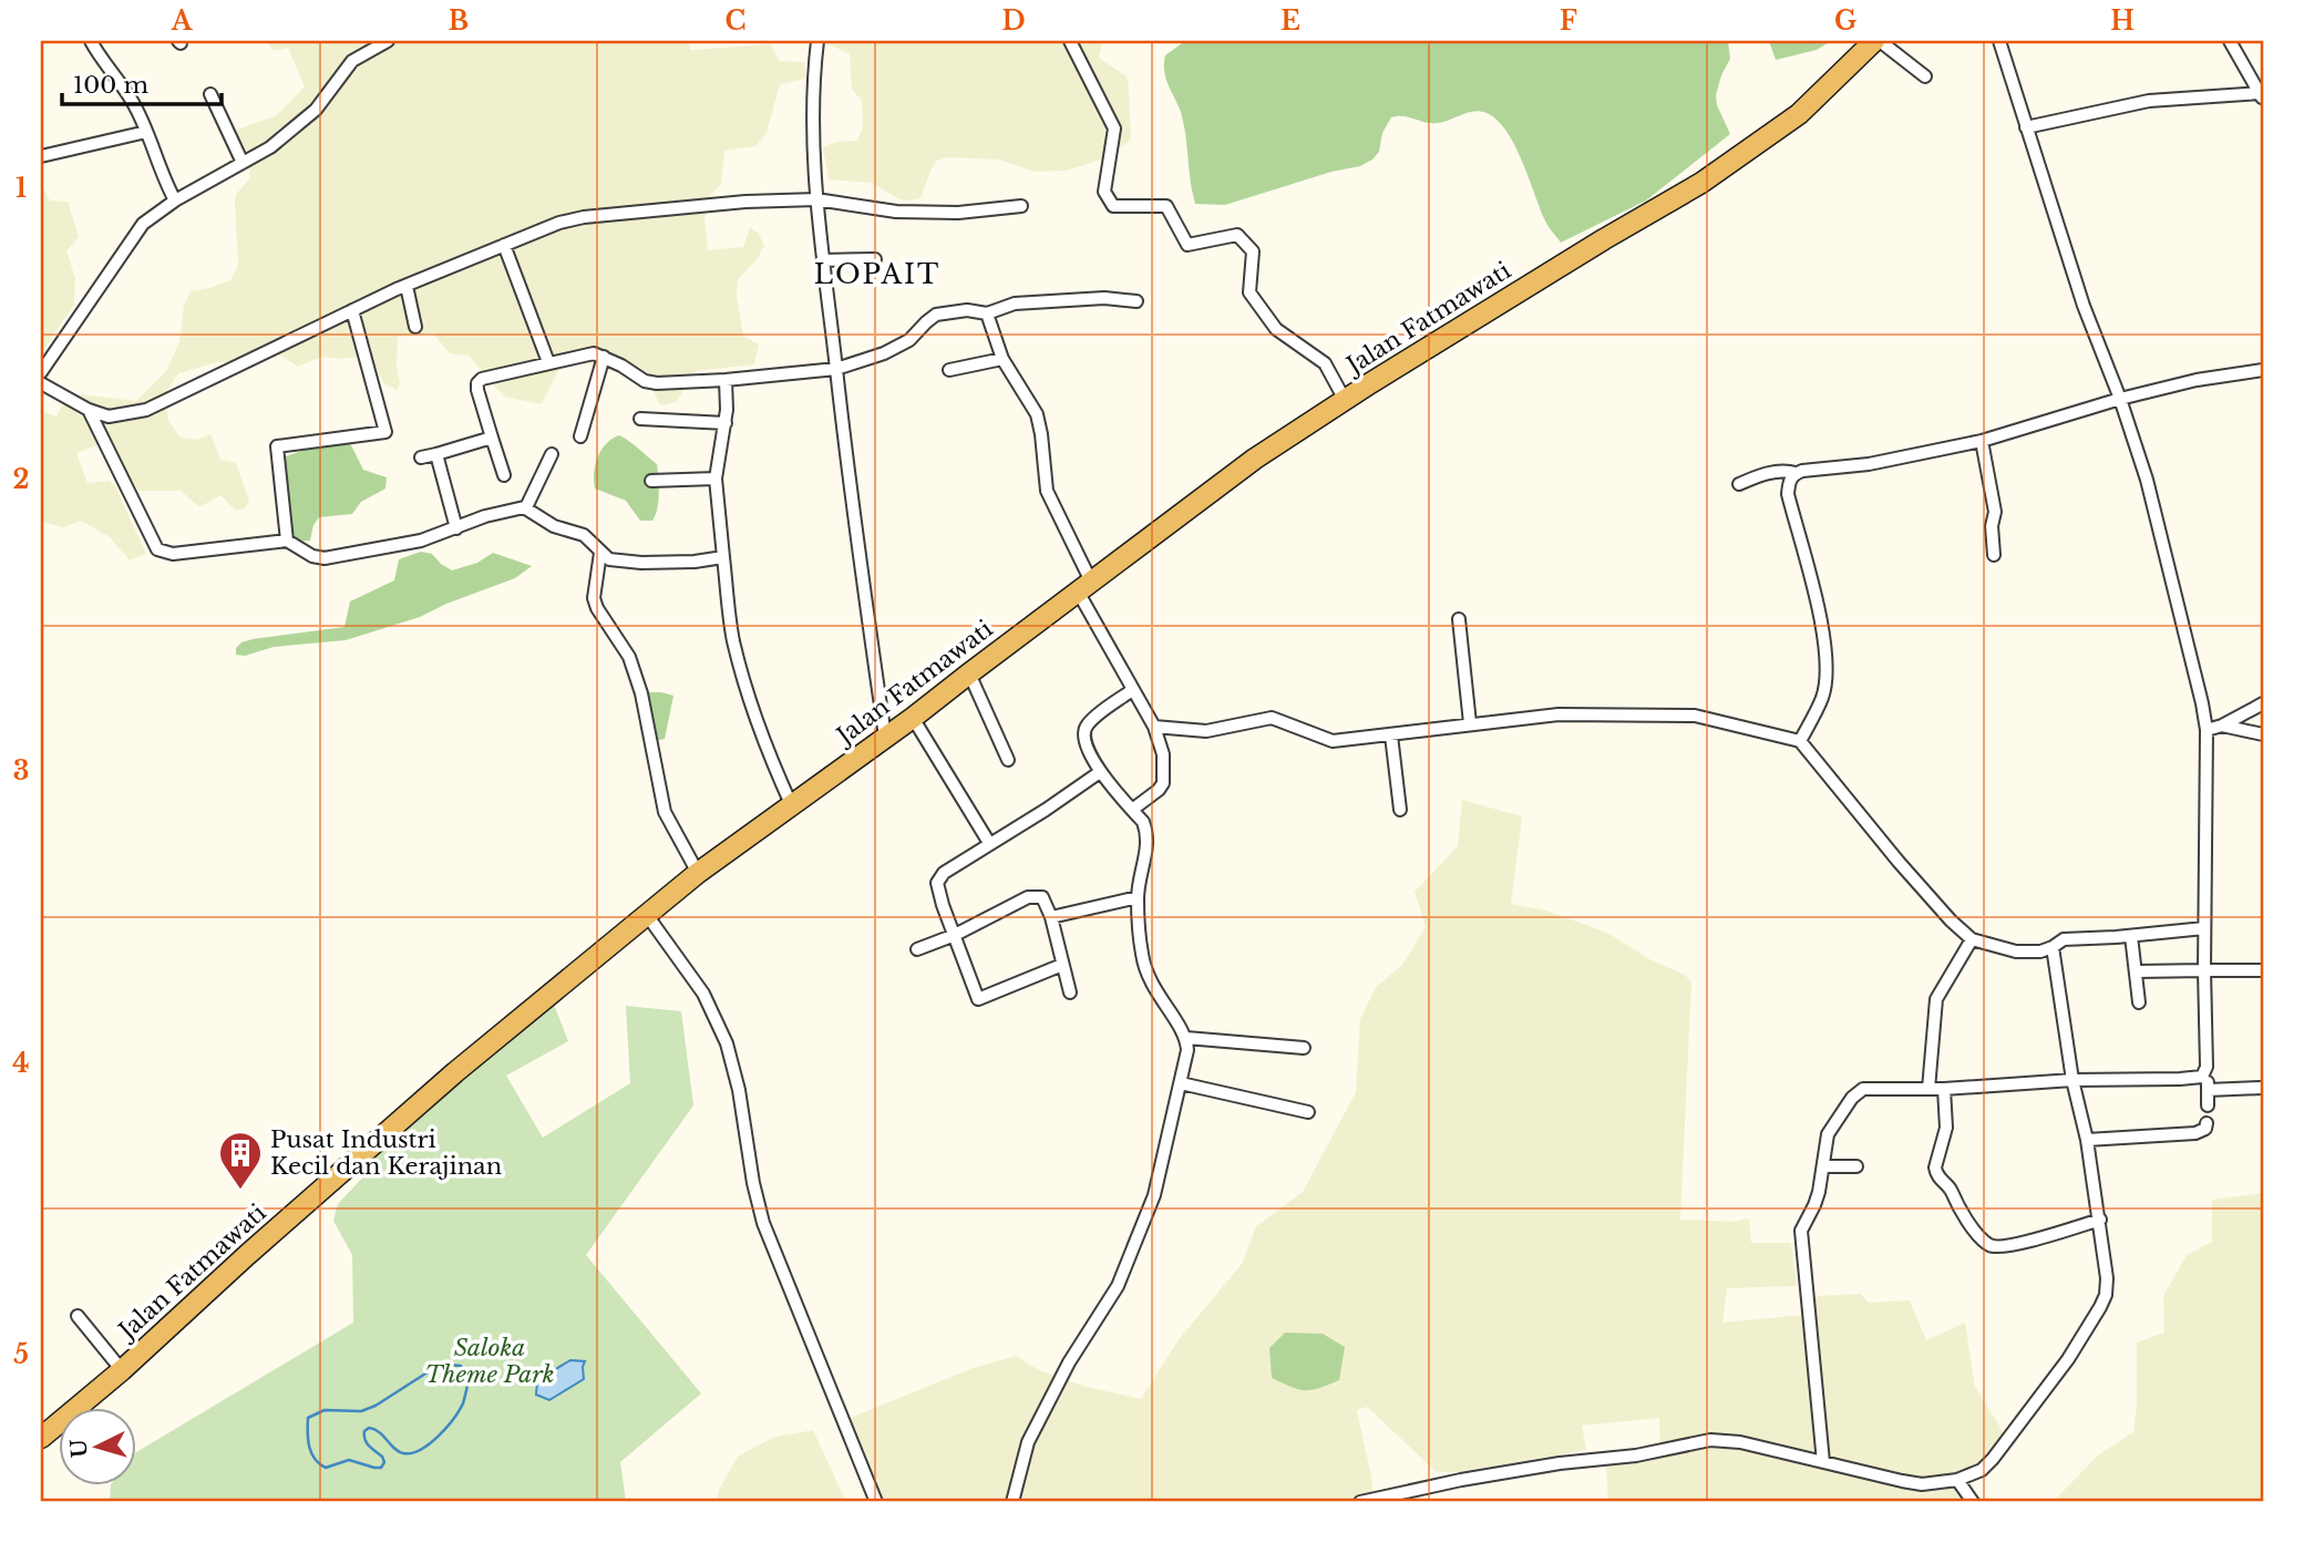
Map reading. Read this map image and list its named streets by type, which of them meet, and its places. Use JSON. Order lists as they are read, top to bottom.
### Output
{
  "streets": {
    "highway": ["Jalan Fatmawati"]
  },
  "districts": ["LOPAIT"],
  "parks": ["Saloka Theme Park"],
  "places": {
    "building": ["Pusat Industri Kecil dan Kerajinan"]
  },
  "scale_bar": "100 m",
  "north": "left",
  "grid": {
    "columns": [
      "A",
      "B",
      "C",
      "D",
      "E",
      "F",
      "G",
      "H"
    ],
    "rows": [
      "1",
      "2",
      "3",
      "4",
      "5"
    ]
  }
}
